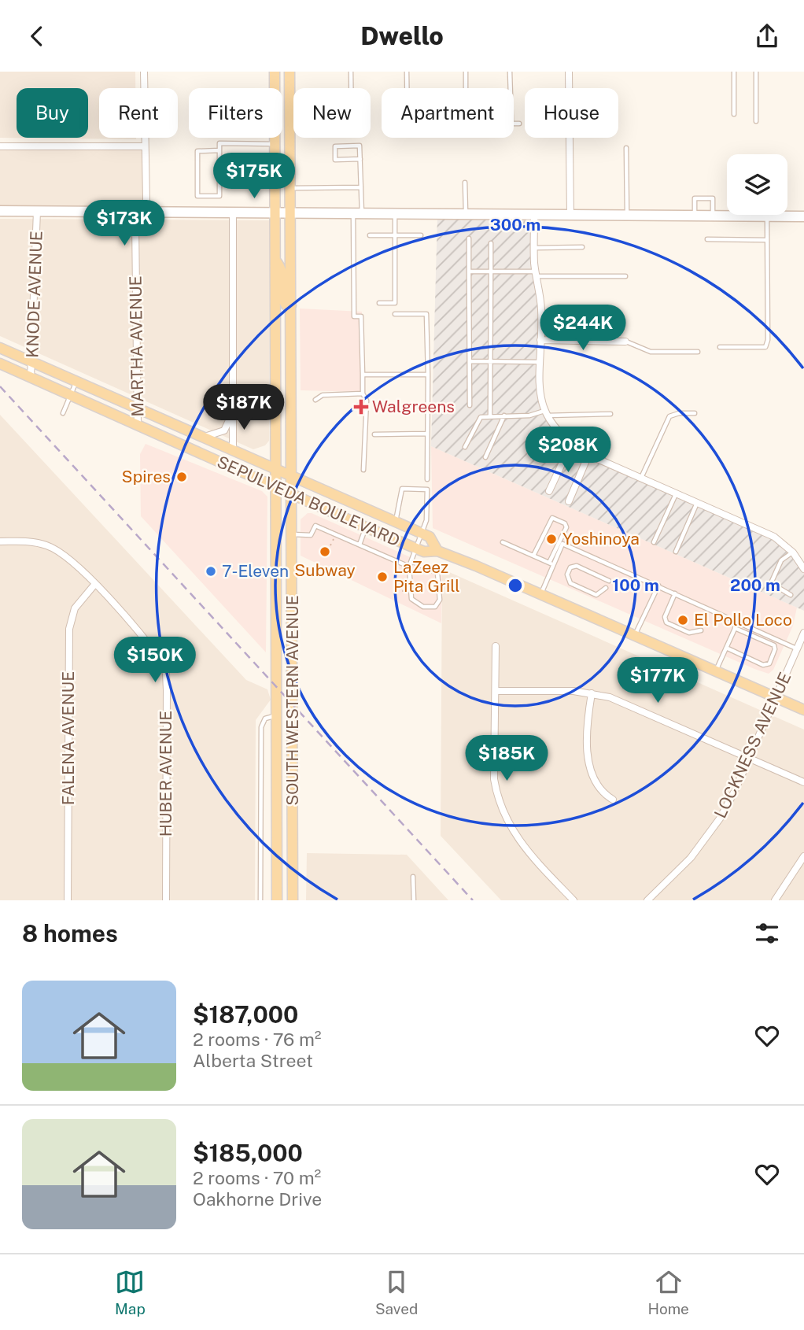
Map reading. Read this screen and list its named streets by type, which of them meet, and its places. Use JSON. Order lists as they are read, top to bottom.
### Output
{
  "streets": {
    "main road": ["SEPULVEDA BOULEVARD", "SOUTH WESTERN AVENUE"],
    "street": [
      "KNODE AVENUE",
      "MARTHA AVENUE",
      "FALENA AVENUE",
      "LOCKNESS AVENUE",
      "HUBER AVENUE"
    ]
  },
  "crossings": [
    ["KNODE AVENUE", "SEPULVEDA BOULEVARD"],
    ["MARTHA AVENUE", "SEPULVEDA BOULEVARD"],
    ["SEPULVEDA BOULEVARD", "SOUTH WESTERN AVENUE"],
    ["SEPULVEDA BOULEVARD", "LOCKNESS AVENUE"],
    ["FALENA AVENUE", "HUBER AVENUE"]
  ],
  "places": {
    "health": ["Walgreens"],
    "other": [
      "Spires",
      "Yoshinoya",
      "Subway",
      "7-Eleven",
      "LaZeez Pita Grill",
      "El Pollo Loco"
    ]
  },
  "page": {
    "header": "Dwello",
    "chip": [
      "Buy",
      "Rent",
      "Filters",
      "New",
      "Apartment",
      "House"
    ],
    "price": [
      "$175K",
      "$173K",
      "$244K",
      "$187K",
      "$208K",
      "$150K",
      "$177K",
      "$185K"
    ],
    "heading": "8 homes",
    "list": [
      {
        "name": "$187,000",
        "note": "2 rooms · 76 m² · Alberta Street"
      },
      {
        "name": "$185,000",
        "note": "2 rooms · 70 m² · Oakhorne Drive"
      }
    ],
    "tabs": ["Map", "Saved", "Home"]
  },
  "rings": ["300 m", "100 m", "200 m"]
}
